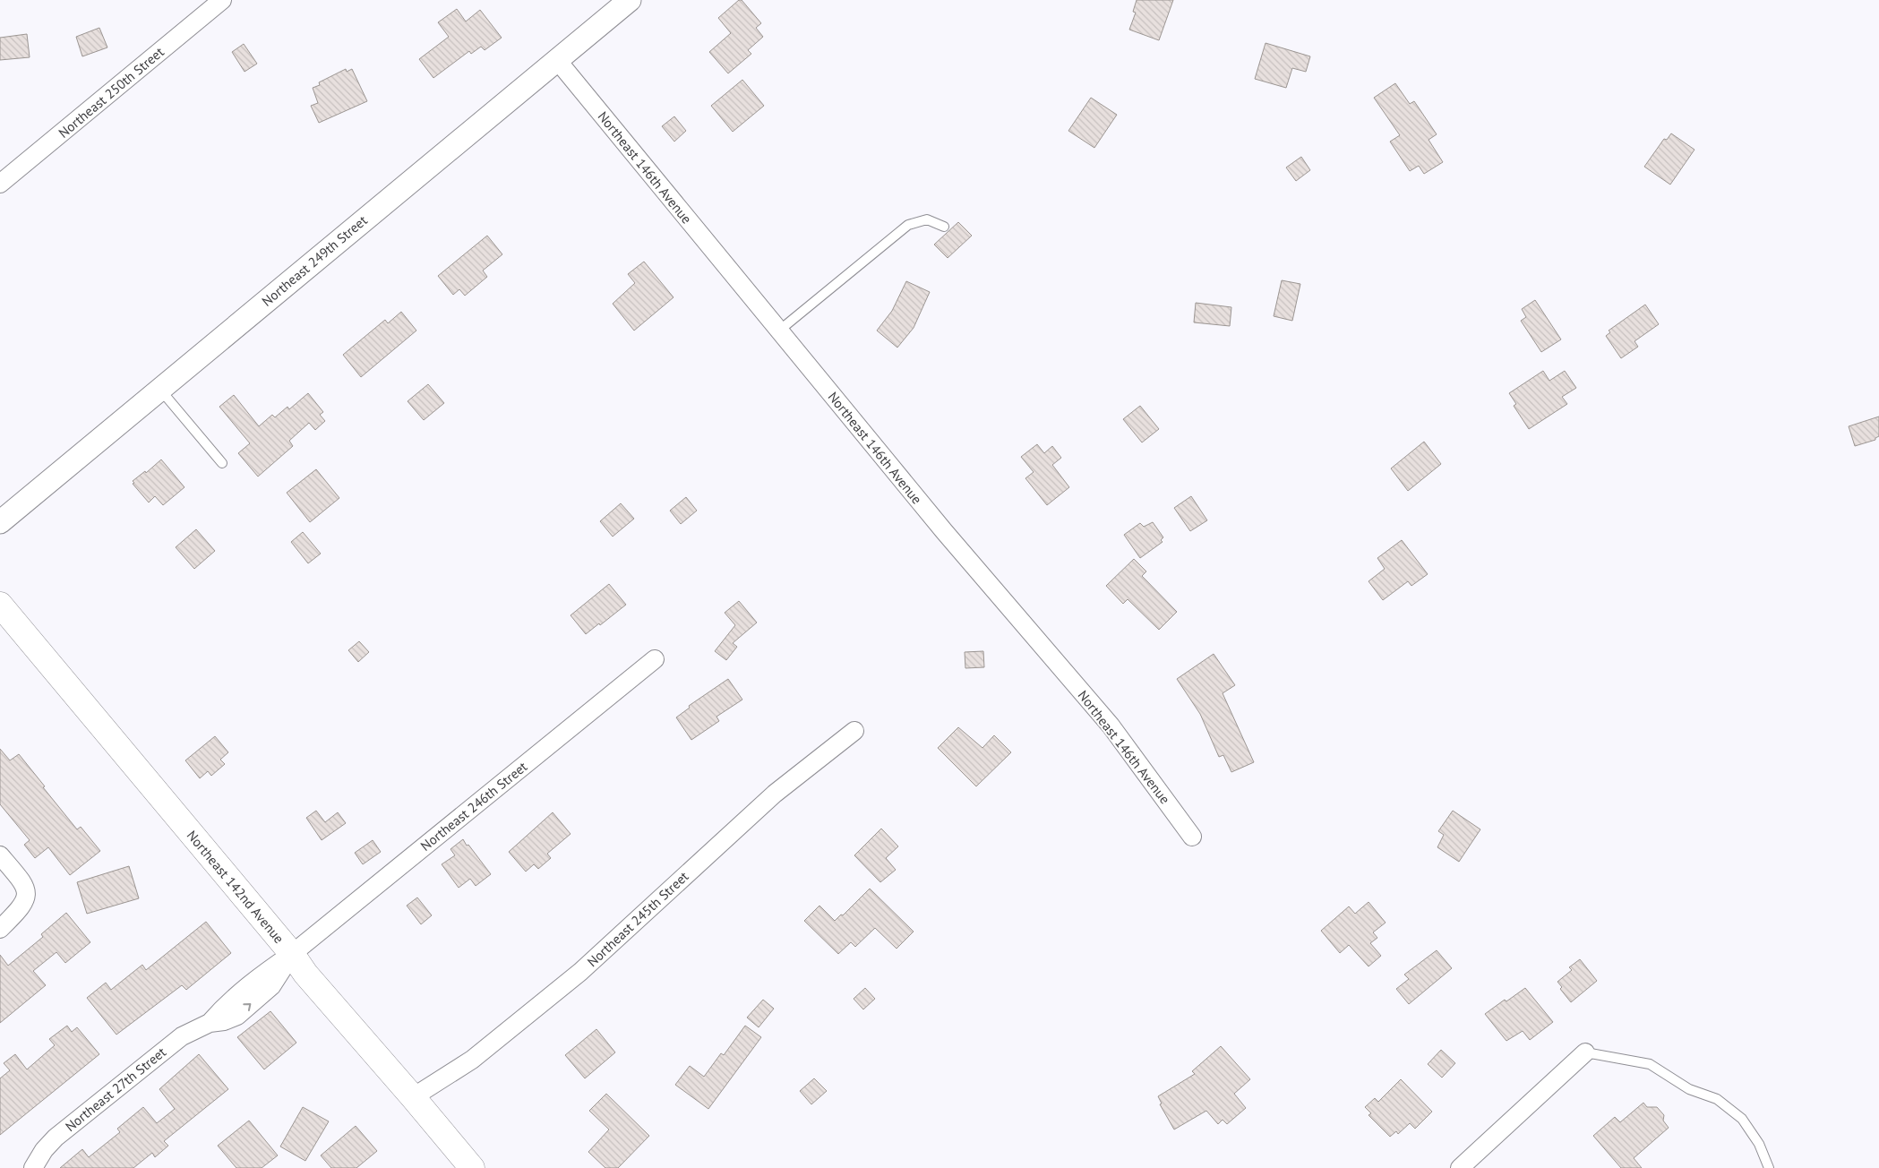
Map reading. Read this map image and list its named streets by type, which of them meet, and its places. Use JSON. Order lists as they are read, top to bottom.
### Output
{
  "streets": {
    "main road": ["Northeast 142nd Avenue"],
    "street": [
      "Northeast 250th Street",
      "Northeast 146th Avenue",
      "Northeast 249th Street",
      "Northeast 246th Street",
      "Northeast 245th Street",
      "Northeast 27th Street"
    ]
  },
  "crossings": [
    ["Northeast 146th Avenue", "Northeast 249th Street"],
    ["Northeast 246th Street", "Northeast 142nd Avenue"],
    ["Northeast 246th Street", "Northeast 27th Street"],
    ["Northeast 142nd Avenue", "Northeast 245th Street"],
    ["Northeast 142nd Avenue", "Northeast 27th Street"]
  ]
}
